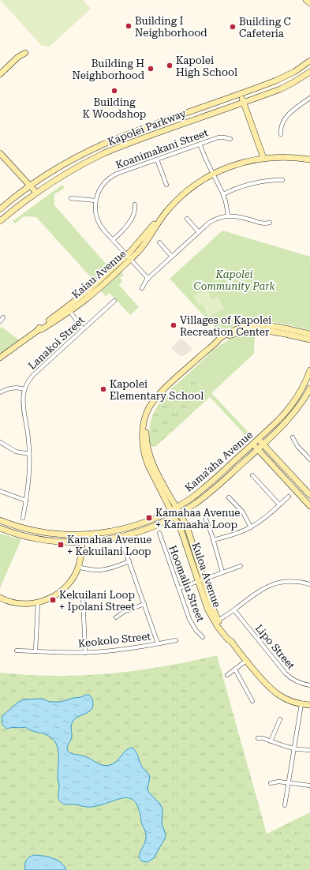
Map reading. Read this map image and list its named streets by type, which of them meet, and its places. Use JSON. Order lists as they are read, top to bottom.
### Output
{
  "streets": {
    "street": [
      "Kapolei Parkway",
      "Koanimakani Street",
      "Kaiau Avenue",
      "Lanakoi Street",
      "Kama'aha Avenue",
      "Kuloa Avenue",
      "Hoomaliu Street",
      "Keokolo Street",
      "Lipo Street"
    ]
  },
  "crossings": [
    ["Koanimakani Street", "Kaiau Avenue"],
    ["Kama'aha Avenue", "Kuloa Avenue"]
  ],
  "parks": ["Kapolei Community Park"],
  "places": {
    "other": [
      "Building I Neighborhood",
      "Building C Cafeteria",
      "Kapolei High School",
      "Building H Neighborhood",
      "Building K Woodshop",
      "Villages of Kapolei Recreation Center",
      "Kapolei Elementary School"
    ],
    "transit": ["Kamahaa Avenue + Kamaaha Loop", "Kamahaa Avenue + Kekuilani Loop", "Kekuilani Loop + Ipolani Street"]
  }
}
